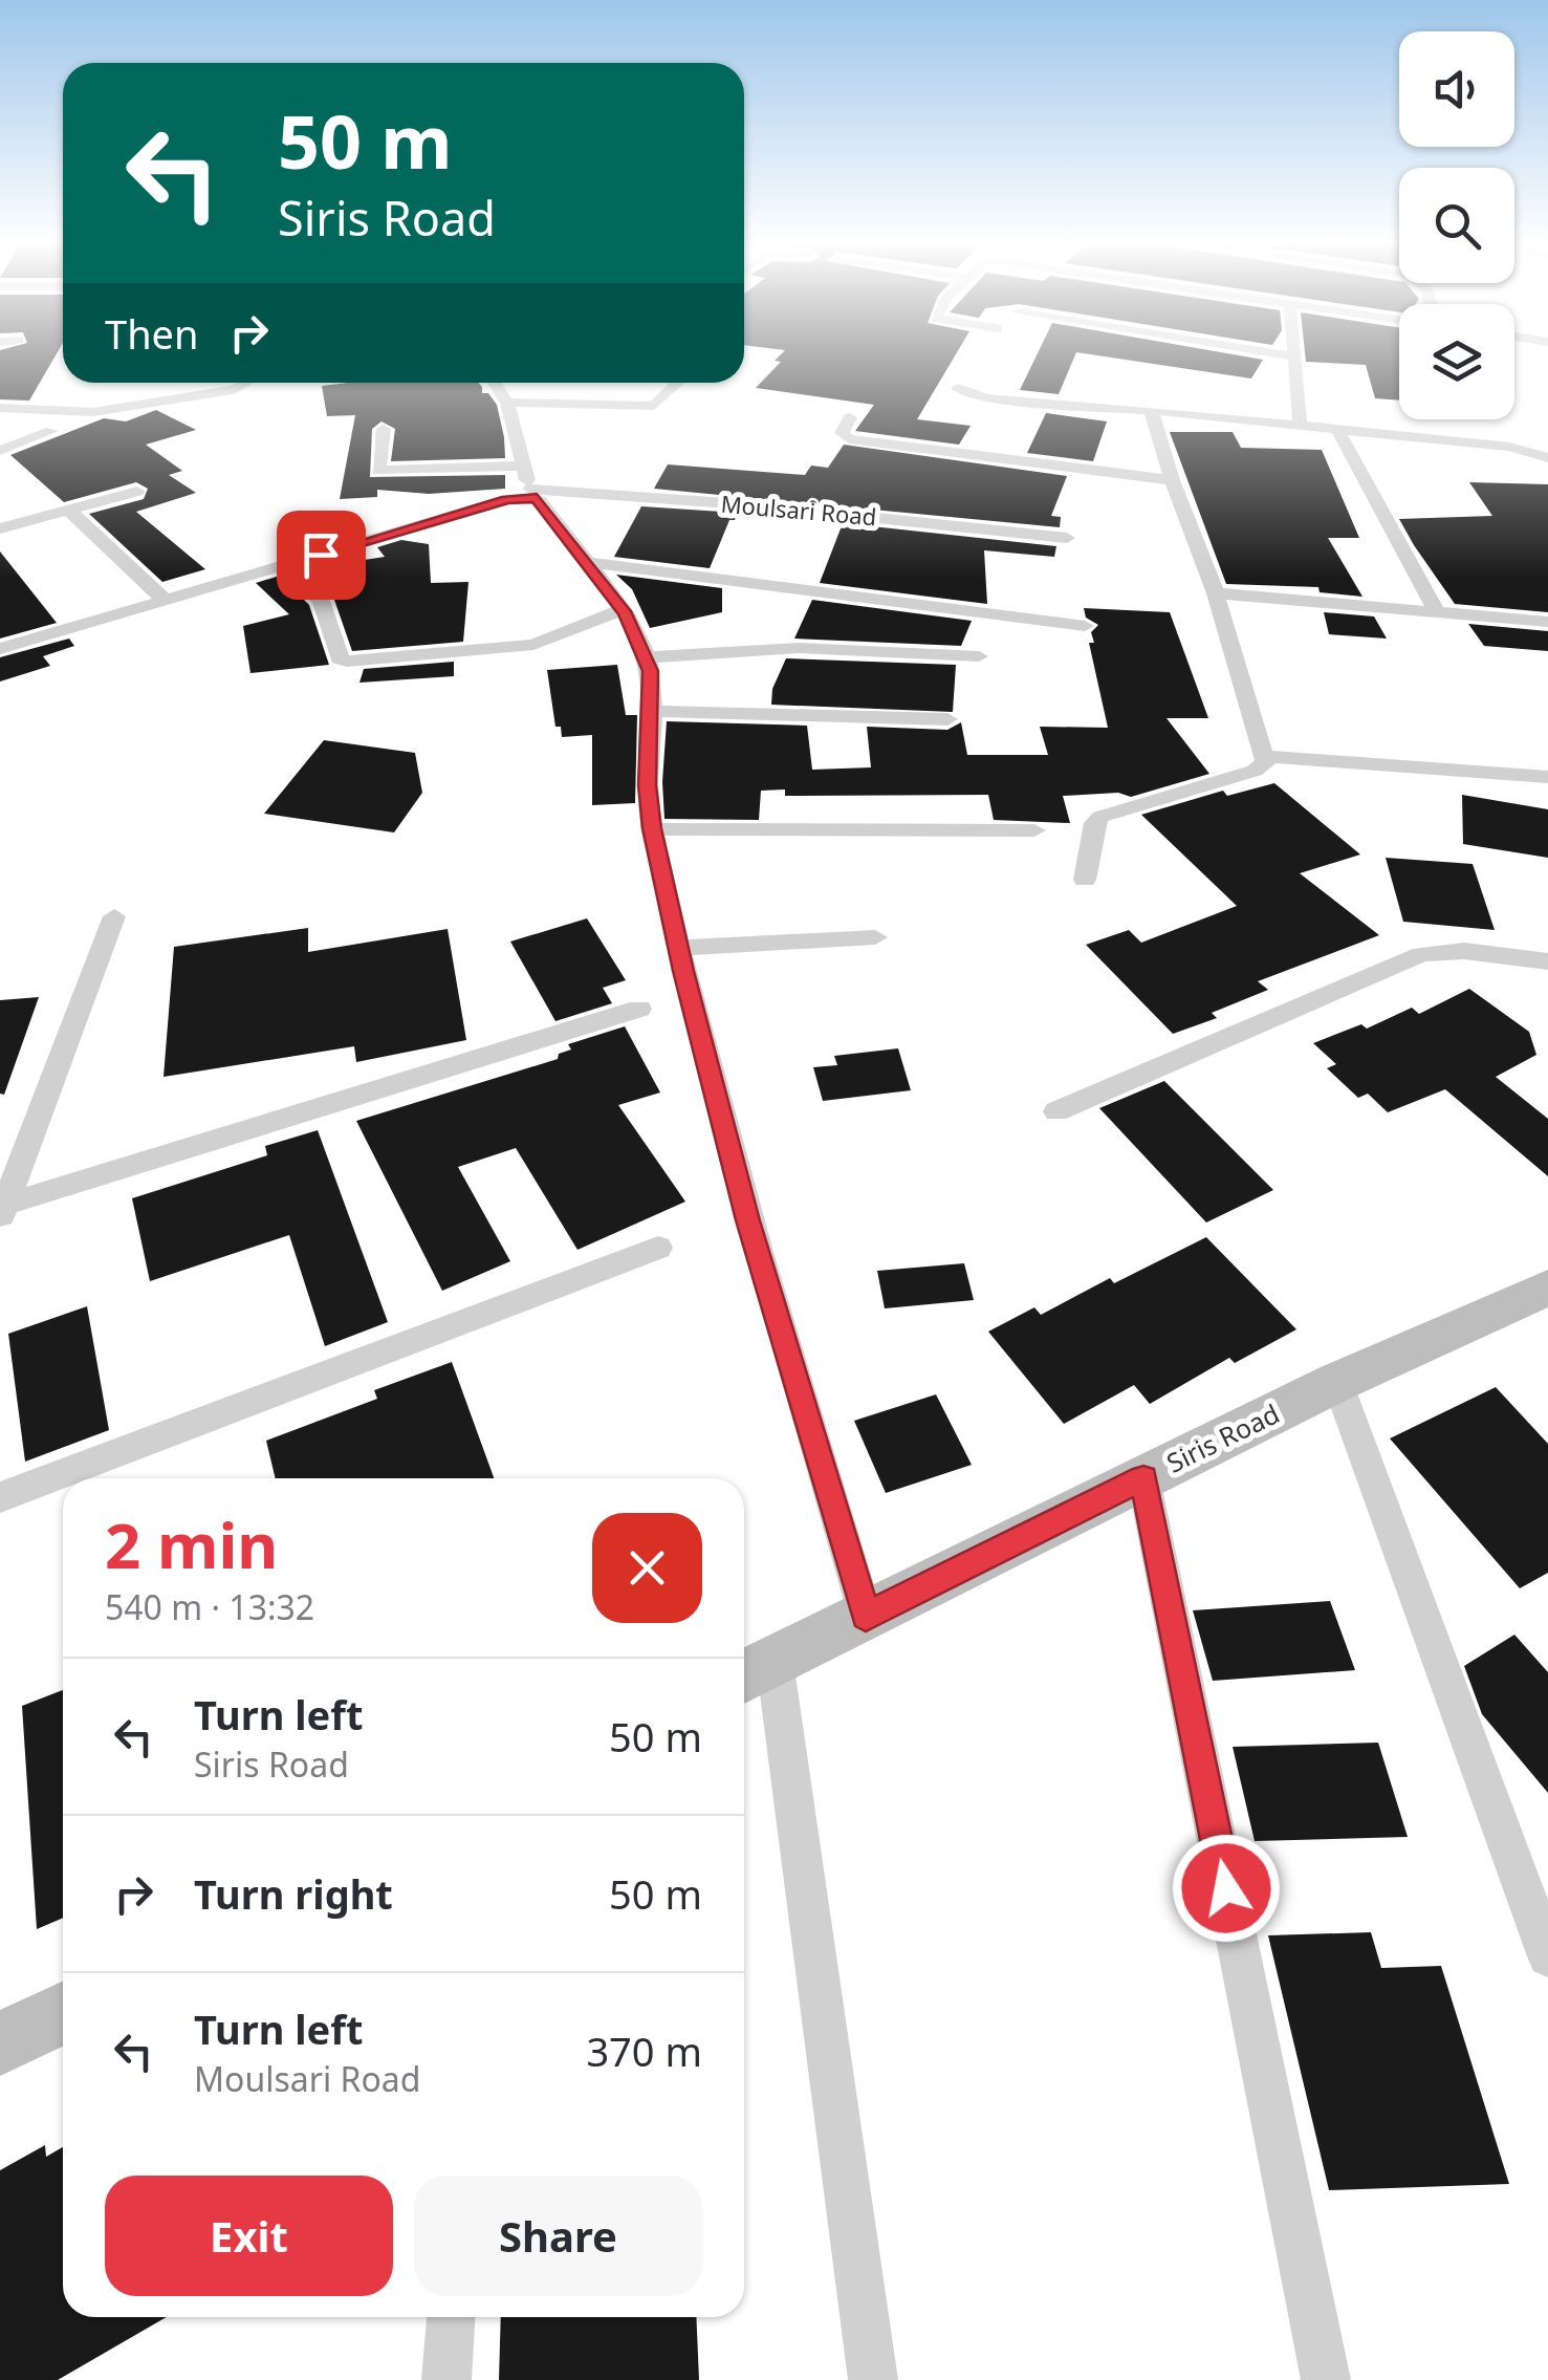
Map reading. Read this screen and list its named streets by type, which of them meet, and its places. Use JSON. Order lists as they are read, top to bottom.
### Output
{
  "streets": {
    "street": ["Moulsari Road", "Siris Road"]
  },
  "page": {
    "turn": ["50 m", "Siris Road"],
    "then": "Then",
    "heading": ["2 min", "540 m · 13:32"],
    "list": [
      {
        "name": "Turn left",
        "note": "Siris Road",
        "value": "50 m"
      },
      {
        "name": "Turn right",
        "value": "50 m"
      },
      {
        "name": "Turn left",
        "note": "Moulsari Road",
        "value": "370 m"
      }
    ],
    "buttons": ["Exit", "Share"]
  }
}
